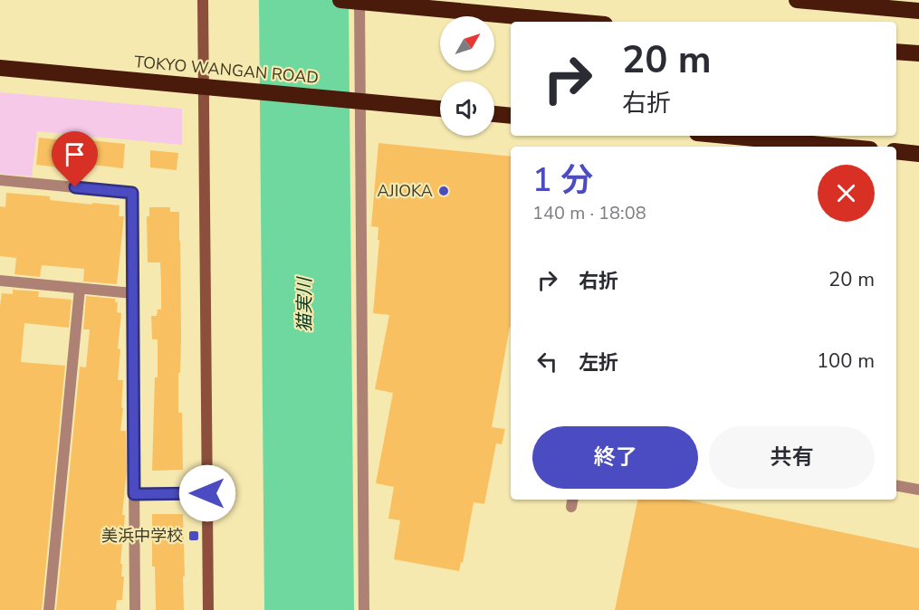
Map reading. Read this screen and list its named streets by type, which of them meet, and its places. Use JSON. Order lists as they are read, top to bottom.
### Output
{
  "streets": {
    "highway": ["TOKYO WANGAN ROAD"]
  },
  "water": ["猫実川"],
  "places": {
    "other": ["AJIOKA"],
    "transit": ["美浜中学校"]
  },
  "north": "top right",
  "page": {
    "turn": ["20 m", "右折"],
    "heading": ["1 分", "140 m · 18:08"],
    "list": [
      {
        "name": "右折",
        "value": "20 m"
      },
      {
        "name": "左折",
        "value": "100 m"
      }
    ],
    "buttons": ["終了", "共有"]
  }
}
